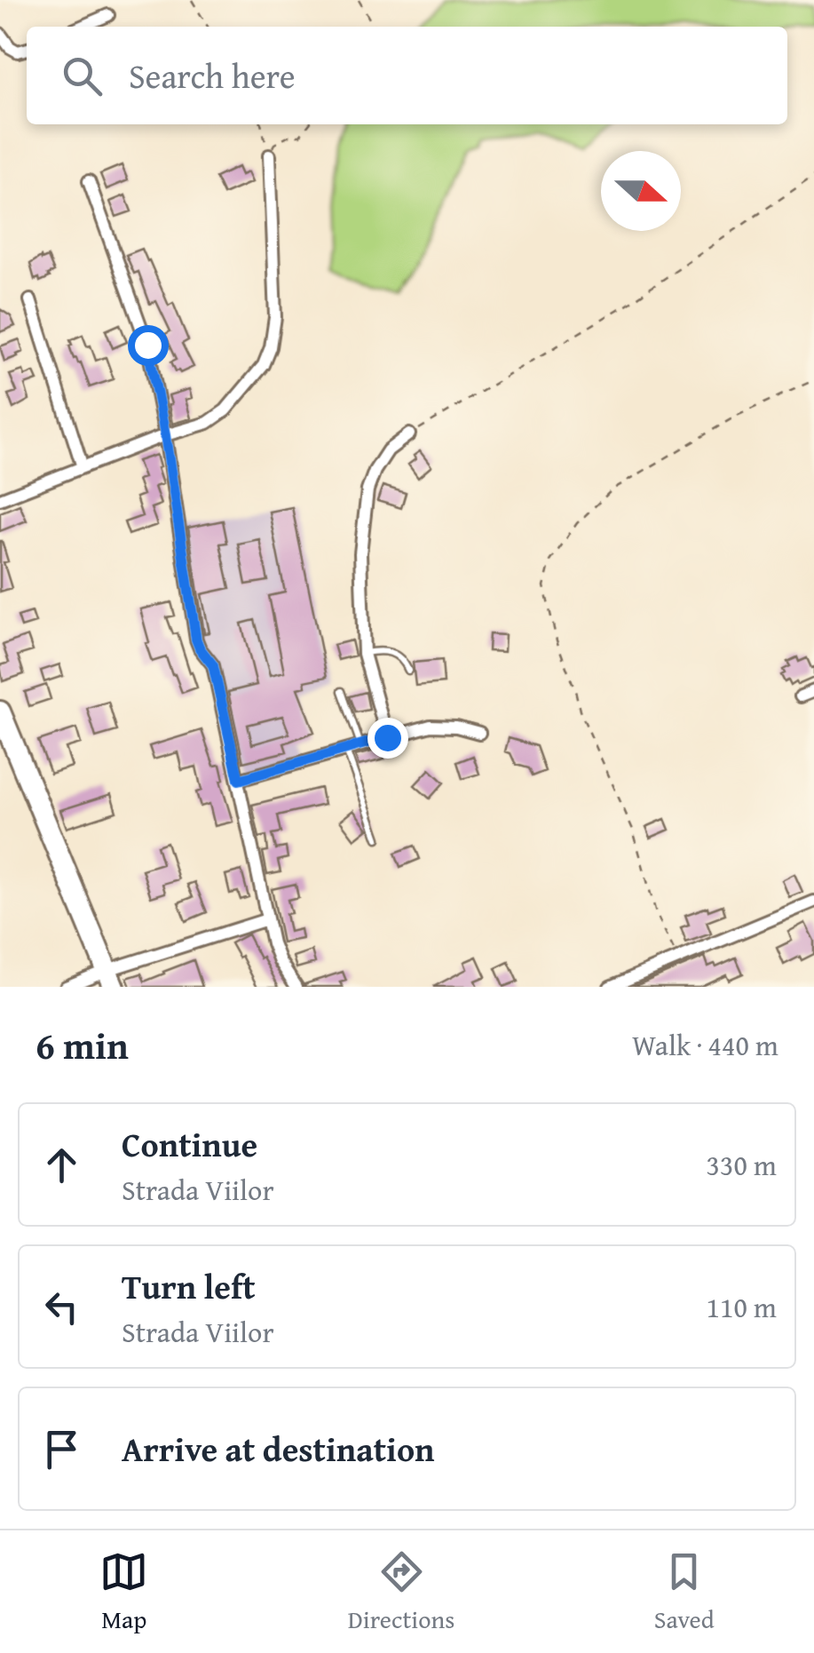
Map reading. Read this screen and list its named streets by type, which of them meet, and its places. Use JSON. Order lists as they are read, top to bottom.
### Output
{
  "north": "right",
  "page": {
    "search": "Search here",
    "heading": ["6 min", "Walk · 440 m"],
    "list": [
      ["Continue", "Strada Viilor", "330 m"],
      ["Turn left", "Strada Viilor", "110 m"],
      "Arrive at destination"
    ],
    "nav": ["Map", "Directions", "Saved"]
  }
}
